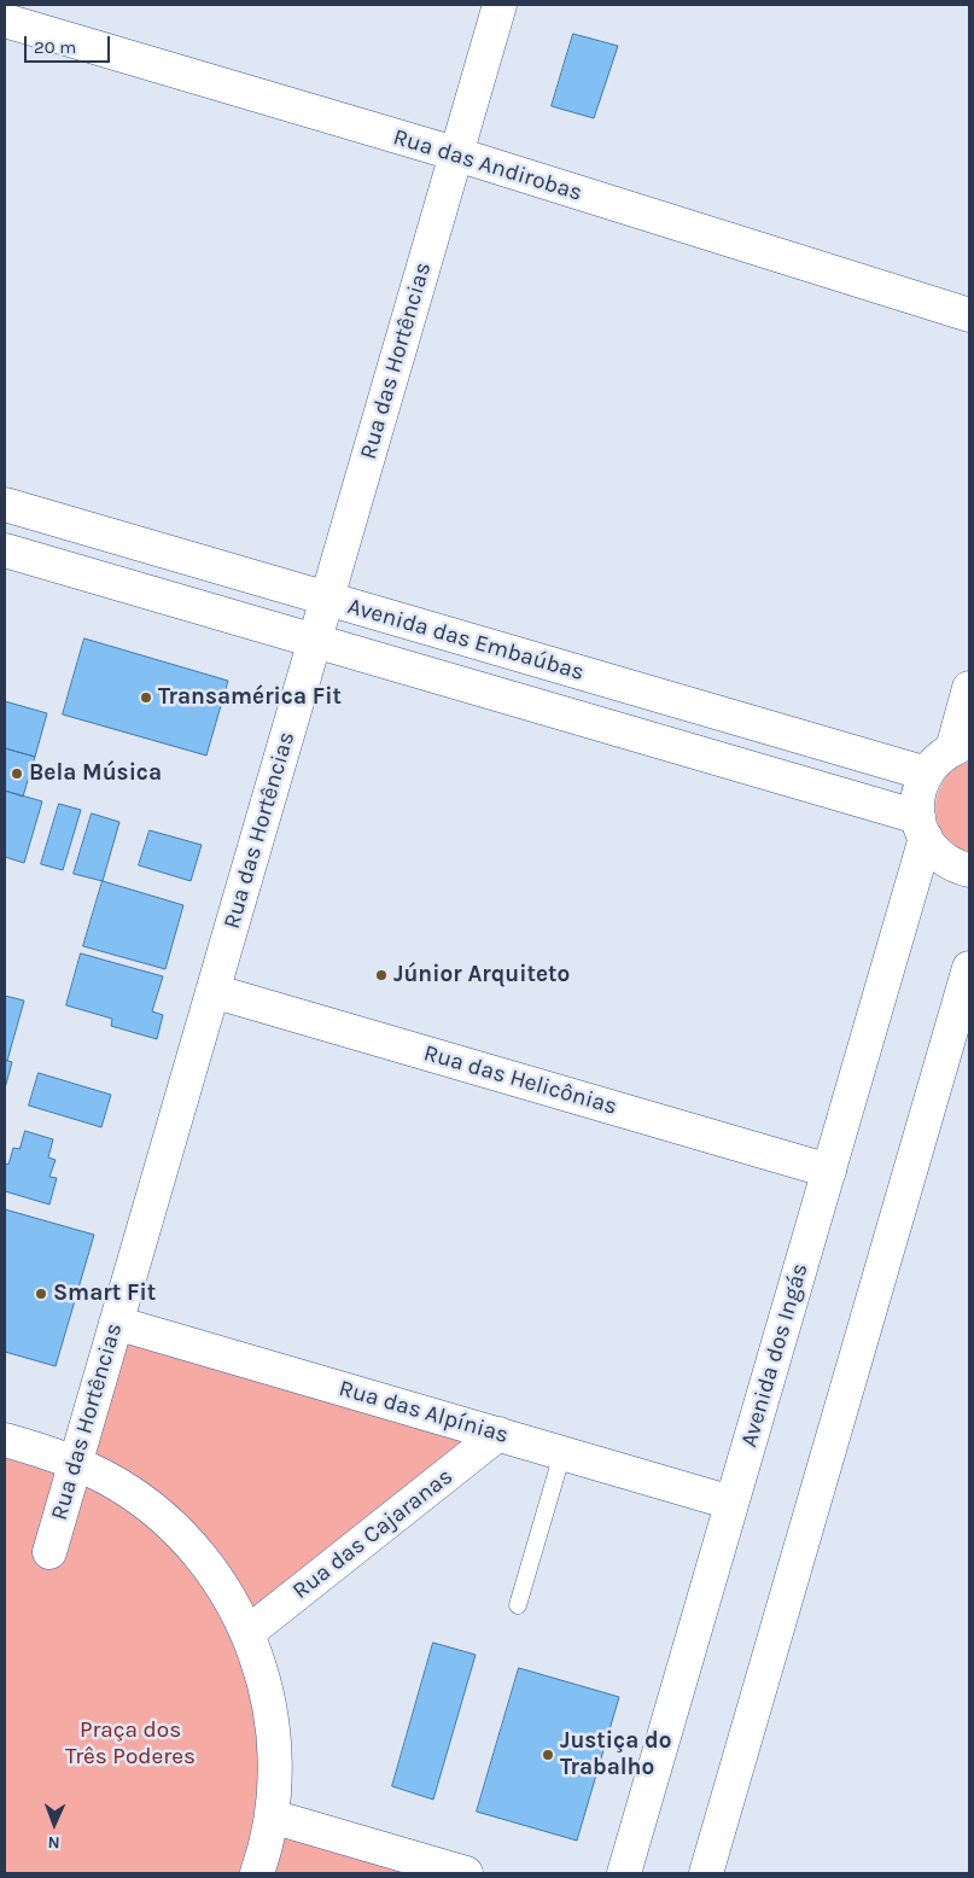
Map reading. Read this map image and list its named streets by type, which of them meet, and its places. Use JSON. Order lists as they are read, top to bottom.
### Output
{
  "streets": {
    "street": [
      "Rua das Andirobas",
      "Rua das Hortências",
      "Avenida das Embaúbas",
      "Rua das Helicônias",
      "Avenida dos Ingás",
      "Rua das Alpínias",
      "Rua das Cajaranas"
    ]
  },
  "crossings": [
    ["Rua das Andirobas", "Rua das Hortências"],
    ["Rua das Hortências", "Avenida das Embaúbas"],
    ["Rua das Hortências", "Rua das Helicônias"],
    ["Rua das Hortências", "Rua das Alpínias"],
    ["Avenida das Embaúbas", "Avenida dos Ingás"],
    ["Rua das Helicônias", "Avenida dos Ingás"],
    ["Avenida dos Ingás", "Rua das Alpínias"],
    ["Rua das Alpínias", "Rua das Cajaranas"]
  ],
  "parks": ["Praça dos Três Poderes"],
  "places": [
    "Transamérica Fit",
    "Bela Música",
    "Júnior Arquiteto",
    "Smart Fit",
    "Justiça do Trabalho"
  ],
  "scale_bar": "20 m",
  "north": "bottom"
}
